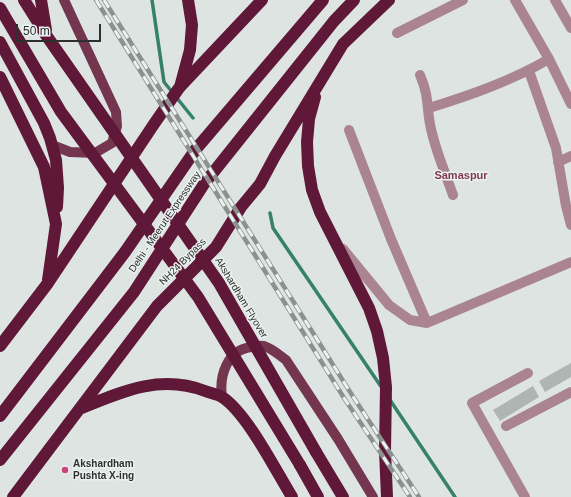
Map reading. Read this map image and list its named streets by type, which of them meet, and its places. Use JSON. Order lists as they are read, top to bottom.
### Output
{
  "streets": {
    "highway": ["Delhi - Meerut Expressway", "NH24 Bypass", "Akshardham Flyover"]
  },
  "districts": ["Samaspur"],
  "places": ["Akshardham Pushta X-ing"],
  "scale_bar": "50 m"
}
